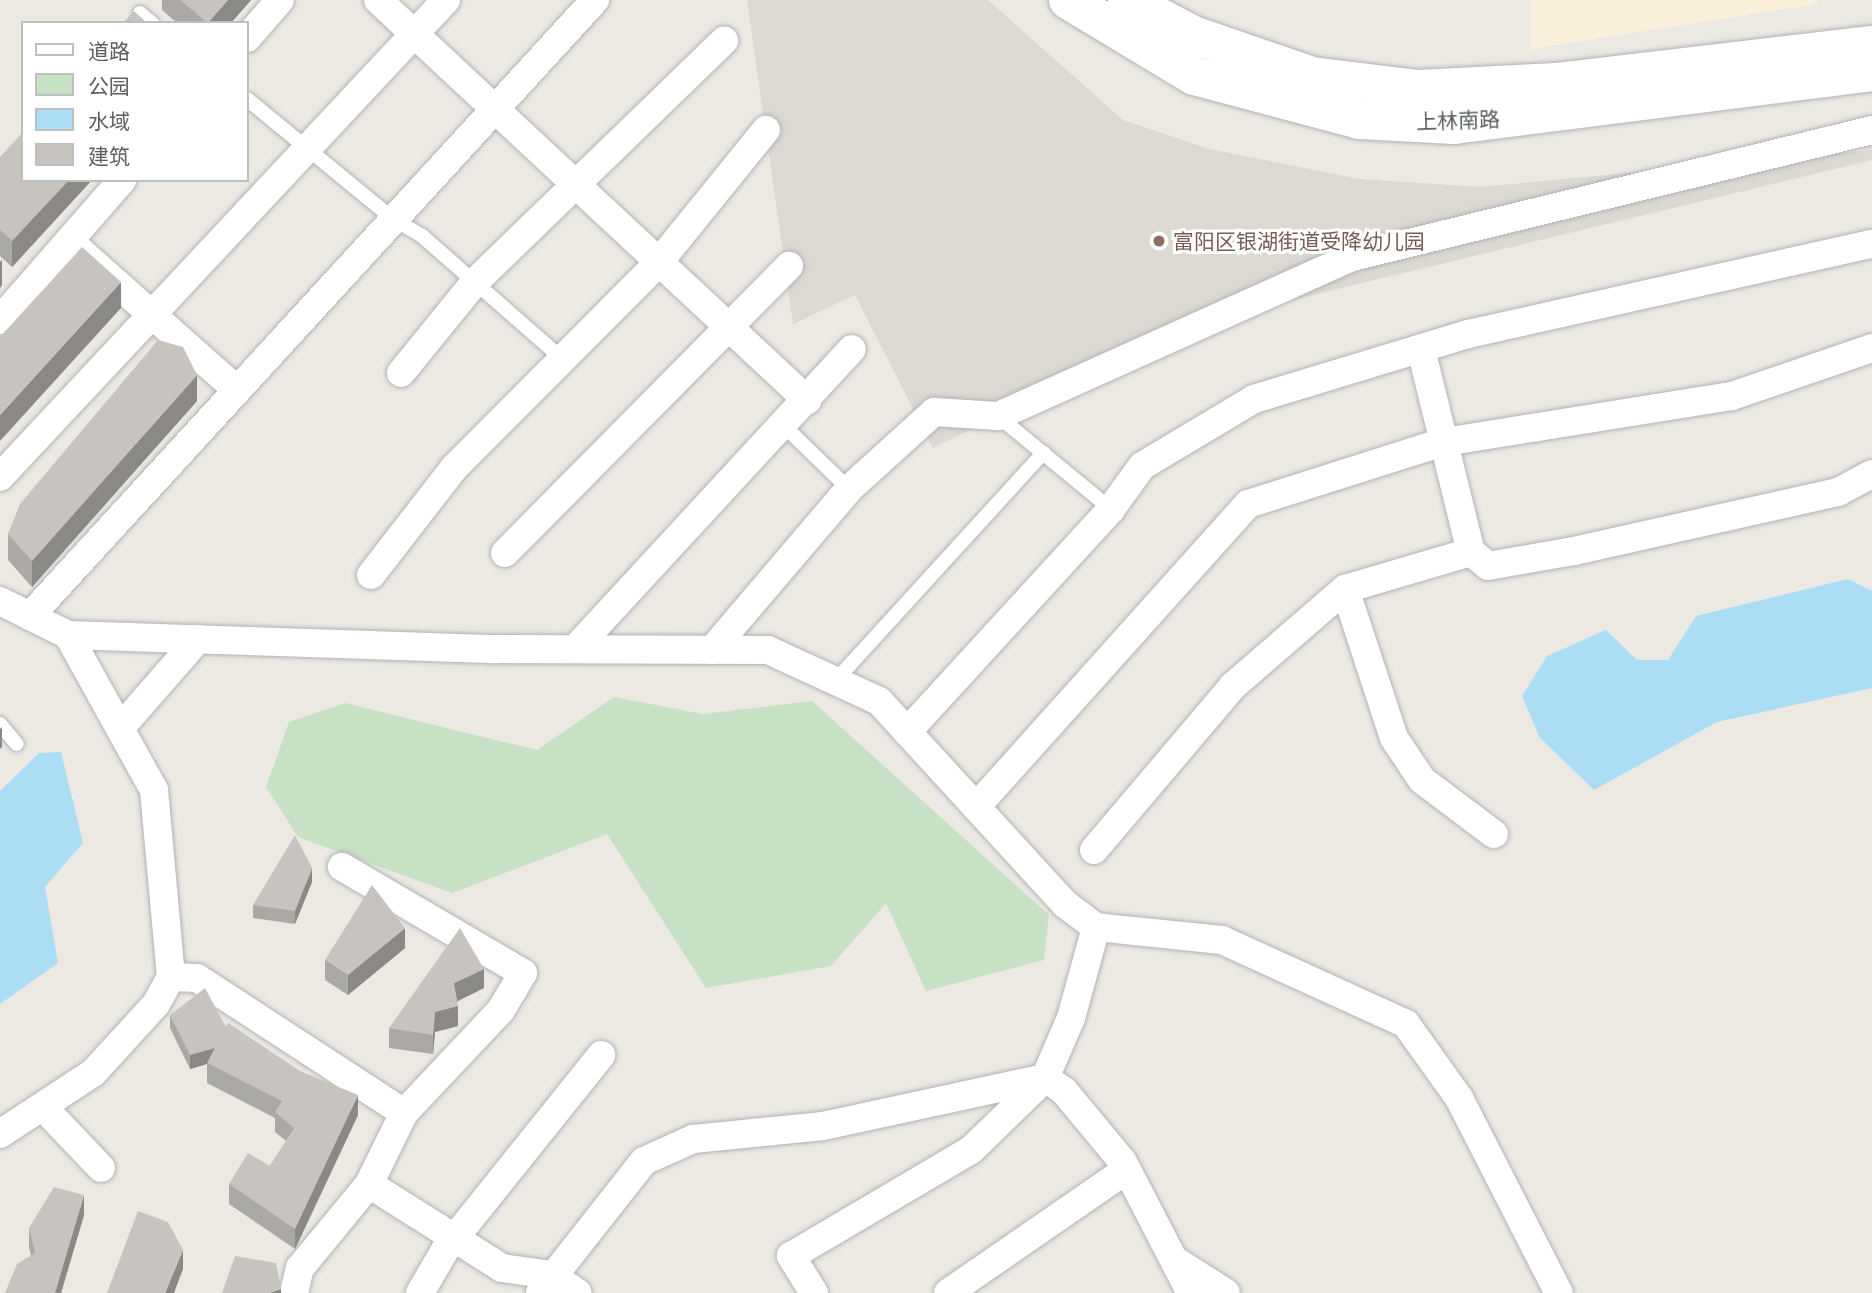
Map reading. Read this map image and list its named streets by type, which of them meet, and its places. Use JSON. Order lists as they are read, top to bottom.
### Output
{
  "streets": {
    "street": ["上林南路"]
  },
  "places": ["富阳区银湖街道受降幼儿园"],
  "legend": [
    "道路",
    "公园",
    "水域",
    "建筑"
  ]
}
